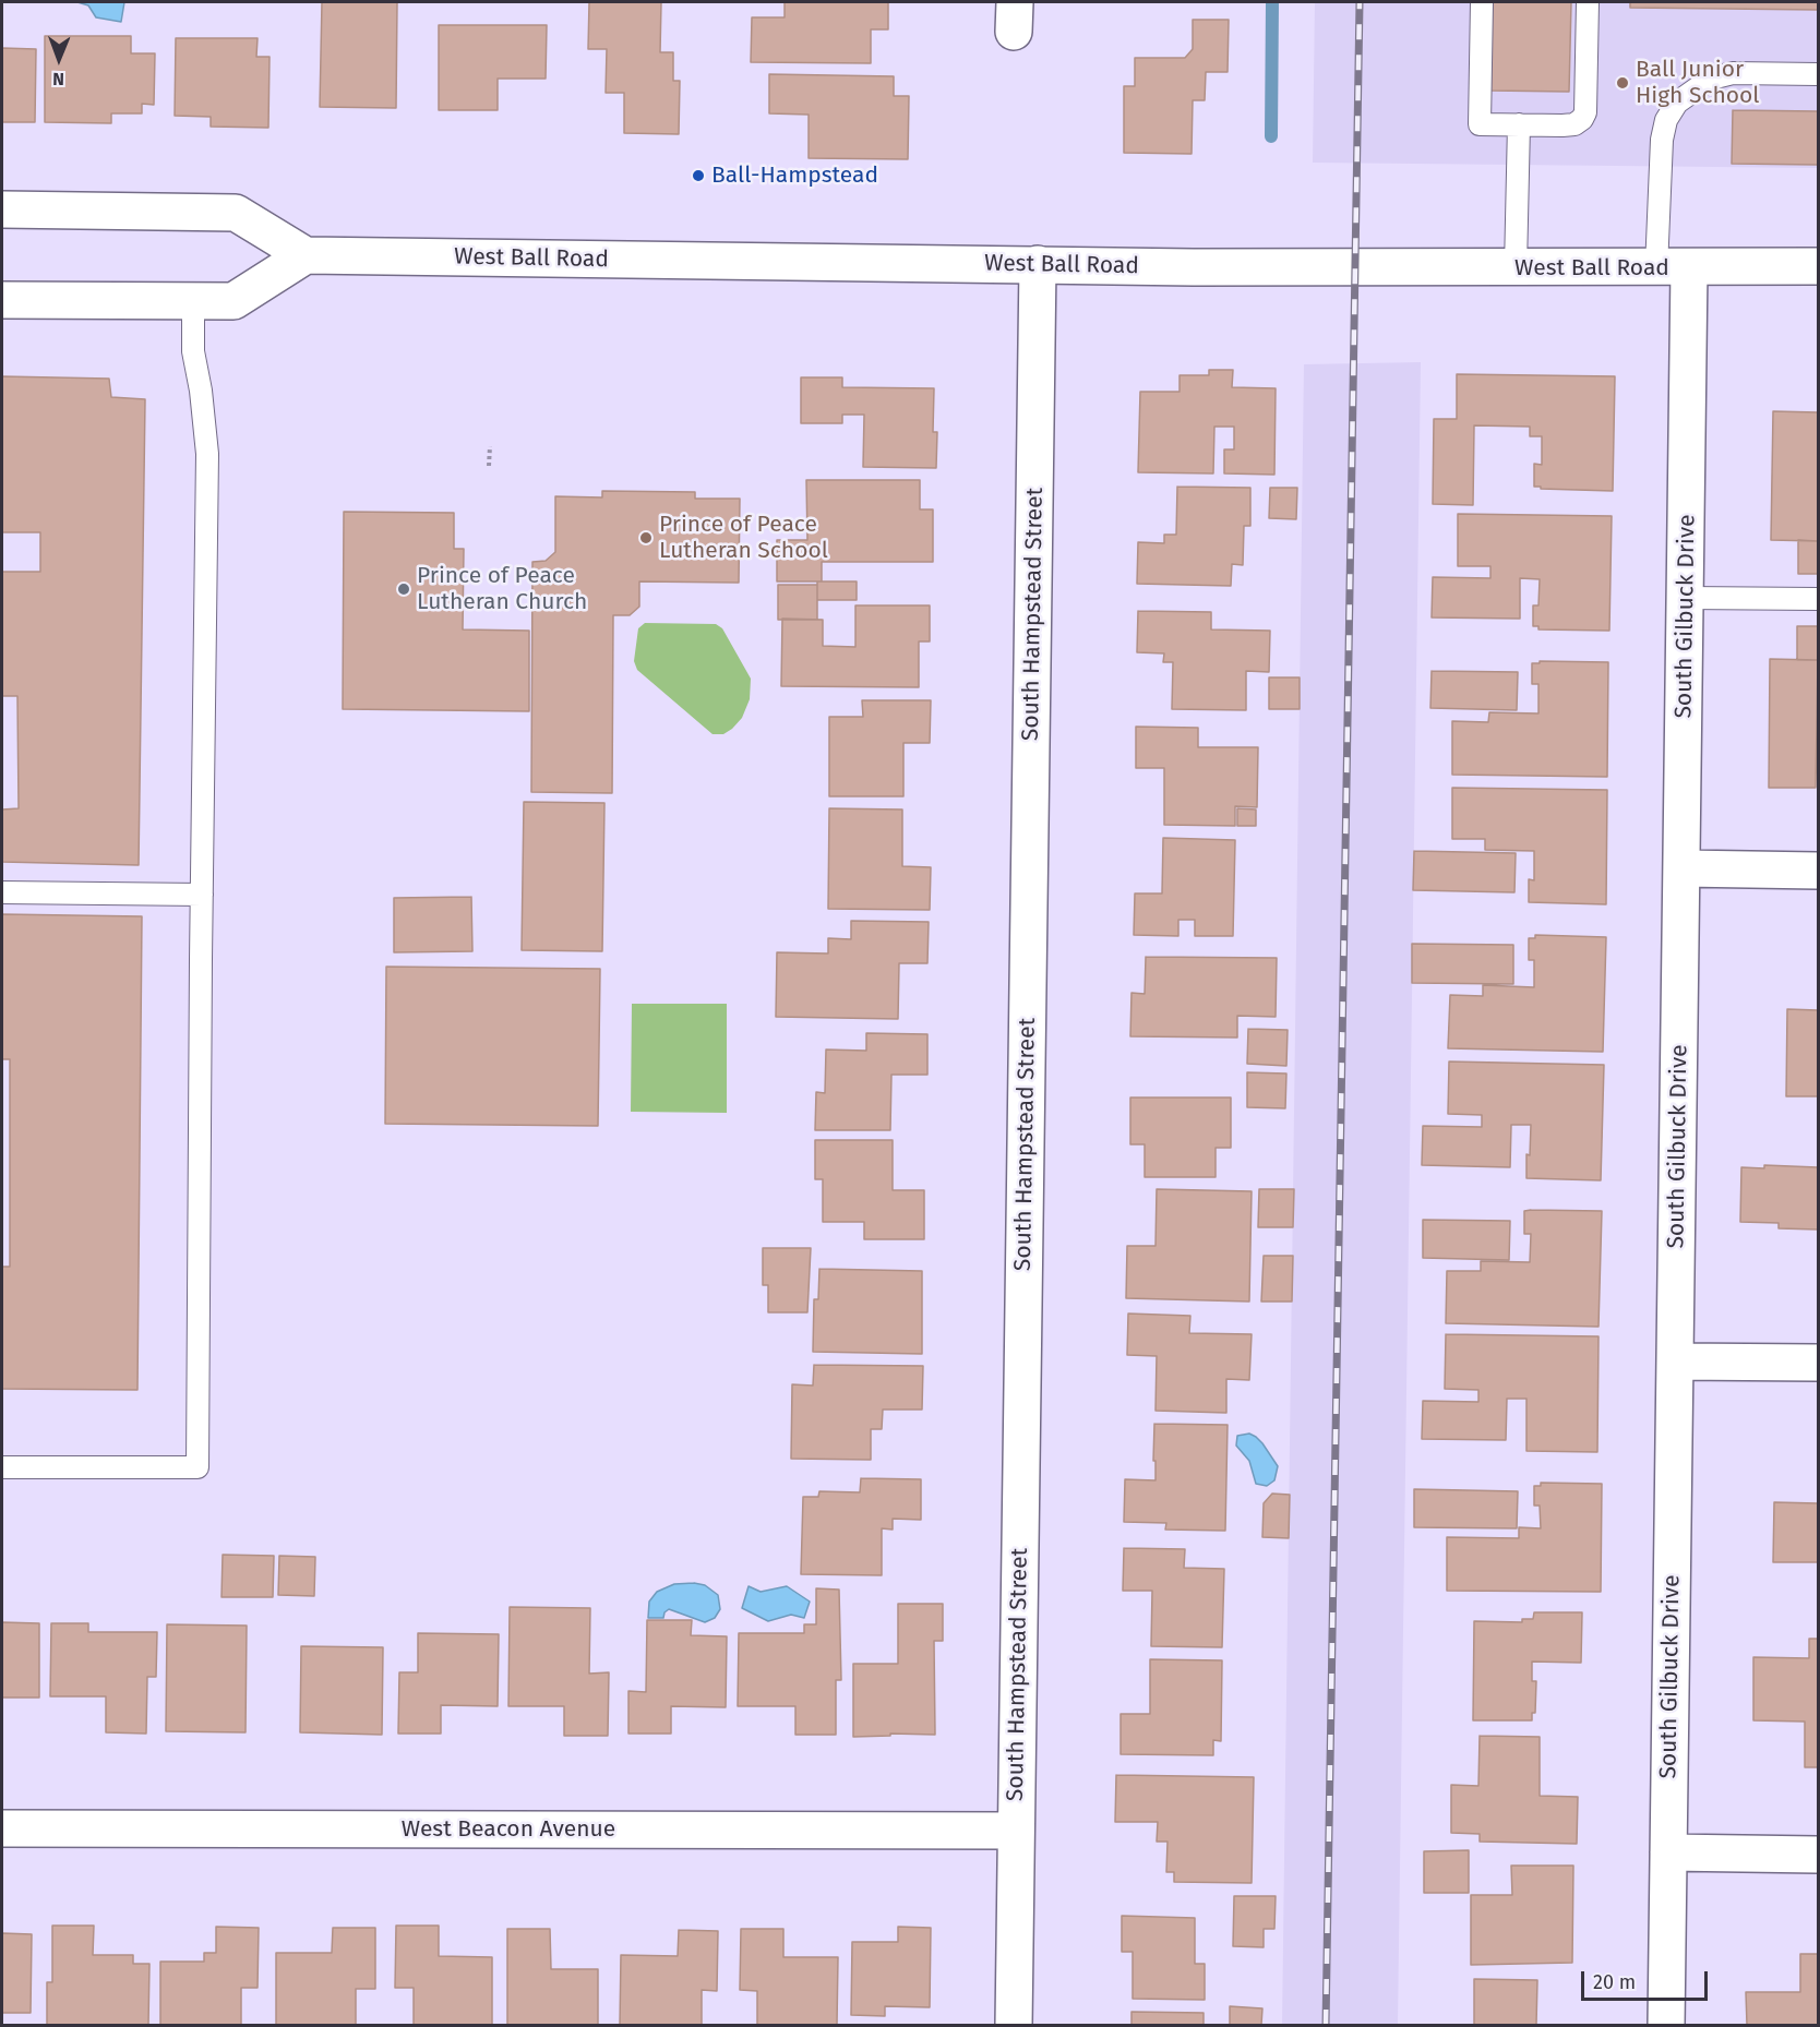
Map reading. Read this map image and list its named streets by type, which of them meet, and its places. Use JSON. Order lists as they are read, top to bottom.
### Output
{
  "streets": {
    "street": [
      "West Ball Road",
      "South Hampstead Street",
      "South Gilbuck Drive",
      "West Beacon Avenue"
    ]
  },
  "crossings": [
    ["West Ball Road", "South Hampstead Street"],
    ["West Ball Road", "South Gilbuck Drive"],
    ["South Hampstead Street", "West Beacon Avenue"]
  ],
  "places": [
    "Ball Junior High School",
    "Ball-Hampstead",
    "Prince of Peace Lutheran School",
    "Prince of Peace Lutheran Church"
  ],
  "scale_bar": "20 m",
  "north": "bottom"
}
